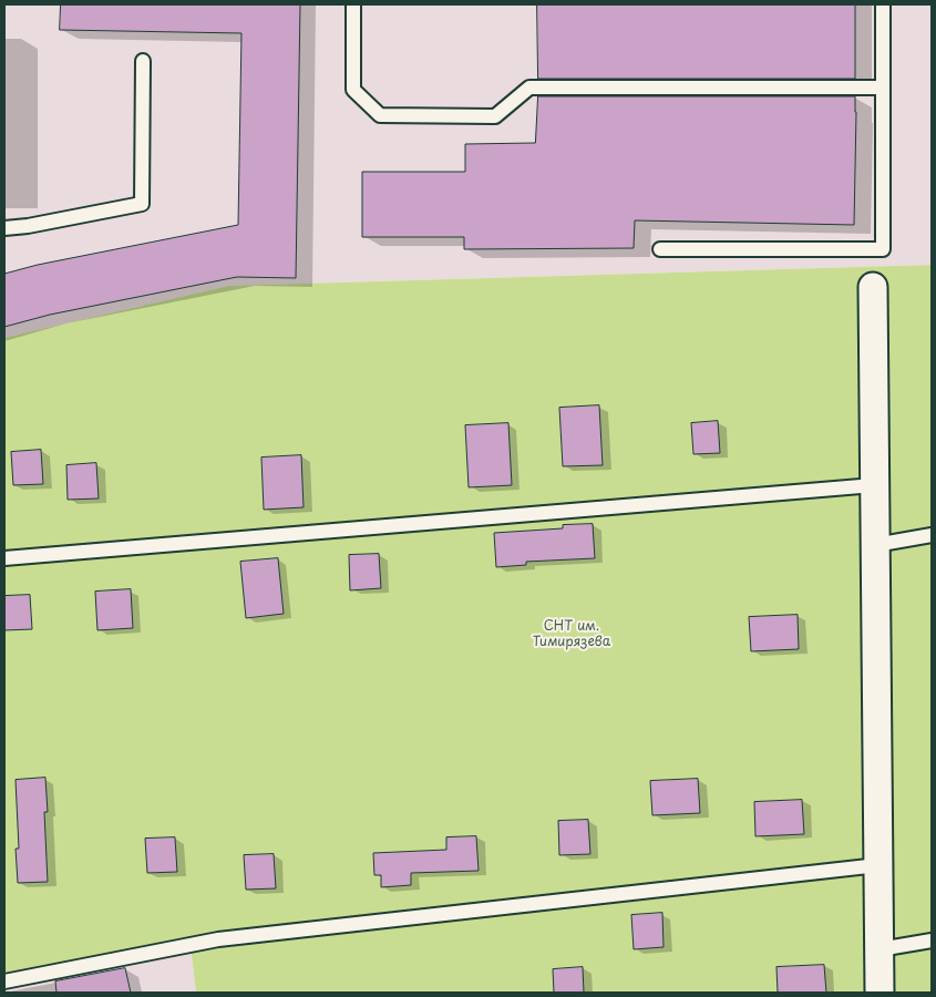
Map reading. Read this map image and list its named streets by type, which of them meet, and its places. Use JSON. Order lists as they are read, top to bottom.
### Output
{
  "parks": ["СНТ им. Тимирязева"]
}
